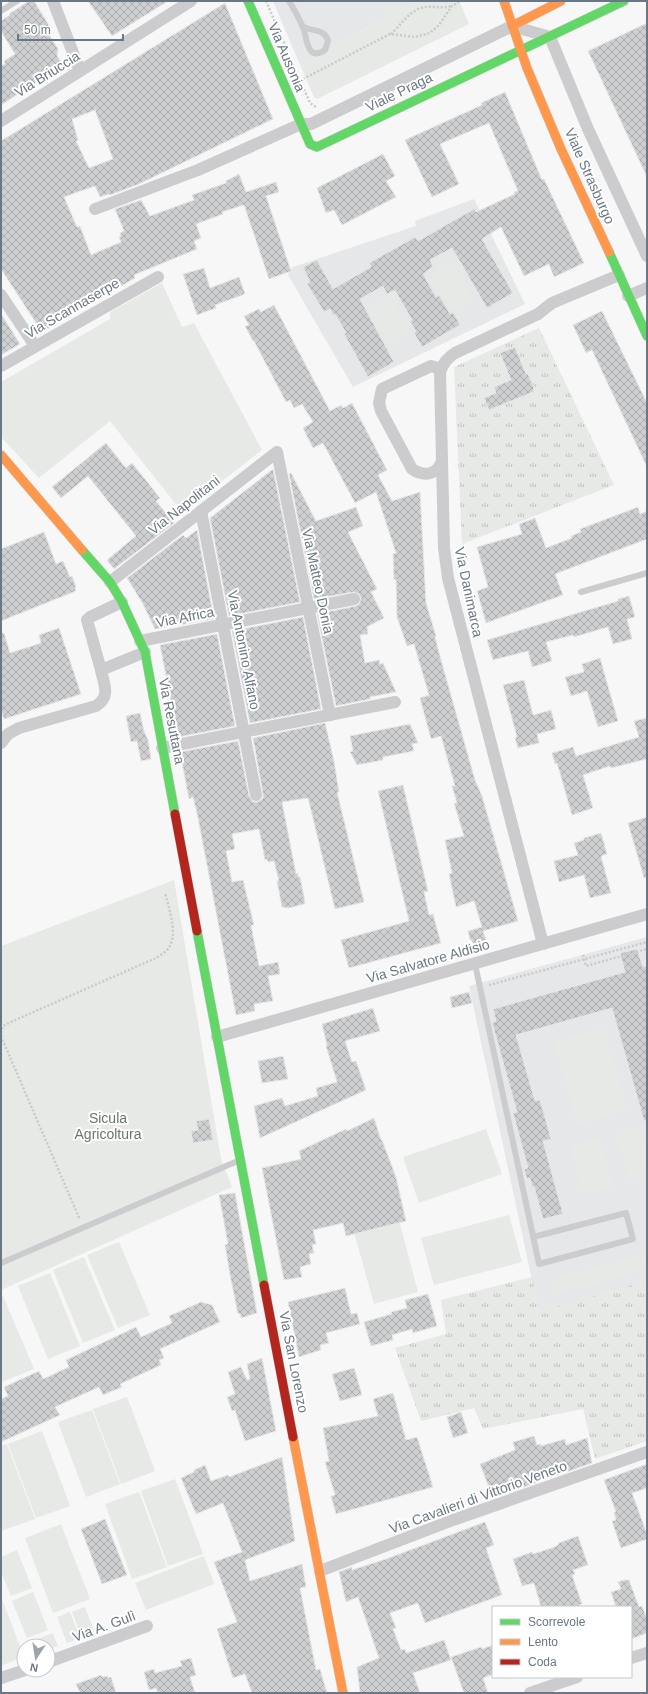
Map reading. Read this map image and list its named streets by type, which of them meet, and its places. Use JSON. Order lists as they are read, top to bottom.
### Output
{
  "streets": {
    "street": [
      "Via Ausonia",
      "Via Briuccia",
      "Viale Praga",
      "Viale Strasburgo",
      "Via Scannaserpe",
      "Via Napolitani",
      "Via Matteo Donia",
      "Via Danimarca",
      "Via Africa",
      "Via Antonino Alfano",
      "Via Resuttana",
      "Via Salvatore Aldisio",
      "Via San Lorenzo",
      "Via Cavalieri di Vittorio Veneto",
      "Via A. Gulì"
    ]
  },
  "crossings": [
    ["Via Ausonia", "Viale Praga"],
    ["Viale Praga", "Viale Strasburgo"],
    ["Via Napolitani", "Via Matteo Donia"],
    ["Via Napolitani", "Via Antonino Alfano"],
    ["Via Napolitani", "Via Resuttana"],
    ["Via Matteo Donia", "Via Africa"],
    ["Via Danimarca", "Via Salvatore Aldisio"],
    ["Via Africa", "Via Antonino Alfano"],
    ["Via Africa", "Via Resuttana"],
    ["Via Resuttana", "Via Salvatore Aldisio"],
    ["Via Resuttana", "Via San Lorenzo"],
    ["Via Salvatore Aldisio", "Via San Lorenzo"],
    ["Via San Lorenzo", "Via Cavalieri di Vittorio Veneto"]
  ],
  "parks": ["Sicula Agricoltura"],
  "legend": ["Scorrevole", "Lento", "Coda"],
  "scale_bar": "50 m",
  "north": "bottom"
}
